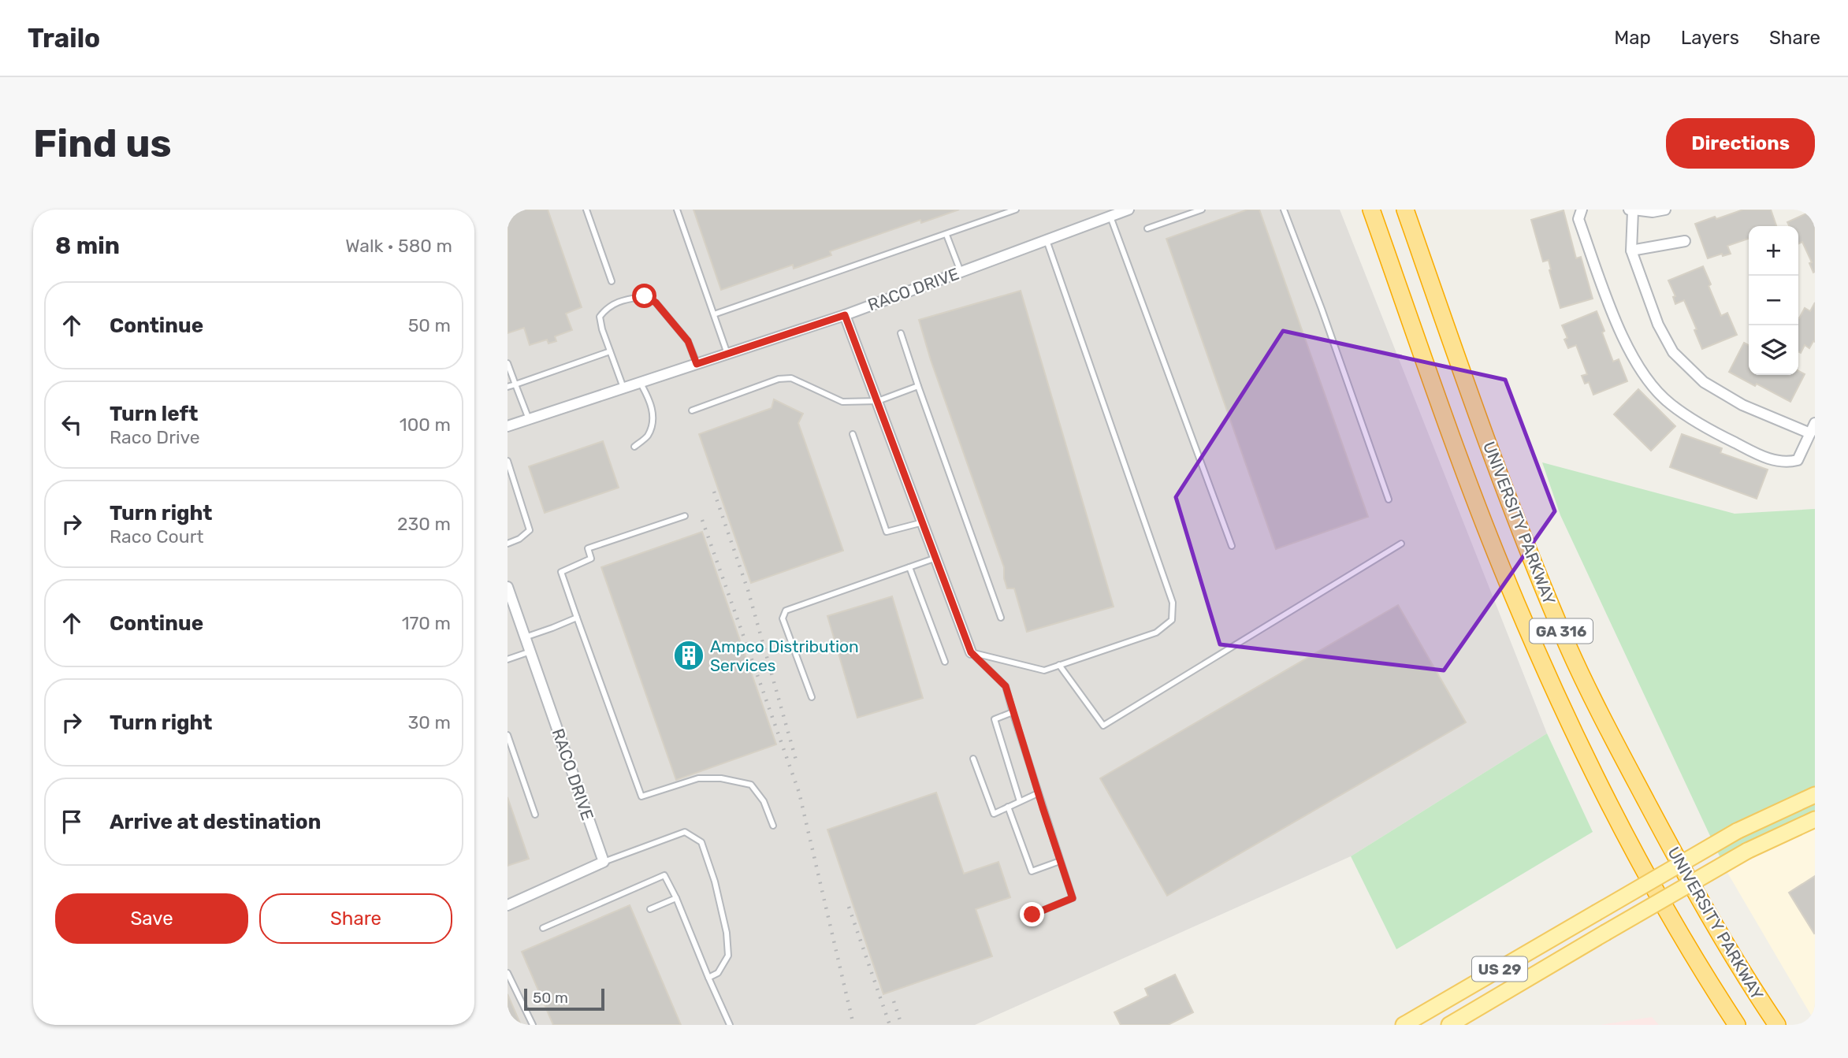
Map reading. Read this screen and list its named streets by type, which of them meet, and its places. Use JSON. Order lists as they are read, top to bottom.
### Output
{
  "streets": {
    "highway": ["UNIVERSITY PARKWAY", "GA 316"],
    "main road": ["US 29"],
    "street": ["RACO DRIVE"]
  },
  "places": {
    "building": ["Ampco Distribution Services"]
  },
  "scale_bar": "50 m",
  "page": {
    "header": "Trailo",
    "nav": ["Map", "Layers", "Share"],
    "buttons": [
      "Directions",
      ["Save", "Share"]
    ],
    "title": "Find us",
    "heading": ["8 min", "Walk · 580 m"],
    "map_buttons": ["+", "−"],
    "list": [
      ["Continue", "50 m"],
      ["Turn left", "Raco Drive", "100 m"],
      ["Turn right", "Raco Court", "230 m"],
      ["Continue", "170 m"],
      ["Turn right", "30 m"],
      "Arrive at destination"
    ],
    "scale": "50 m"
  }
}
